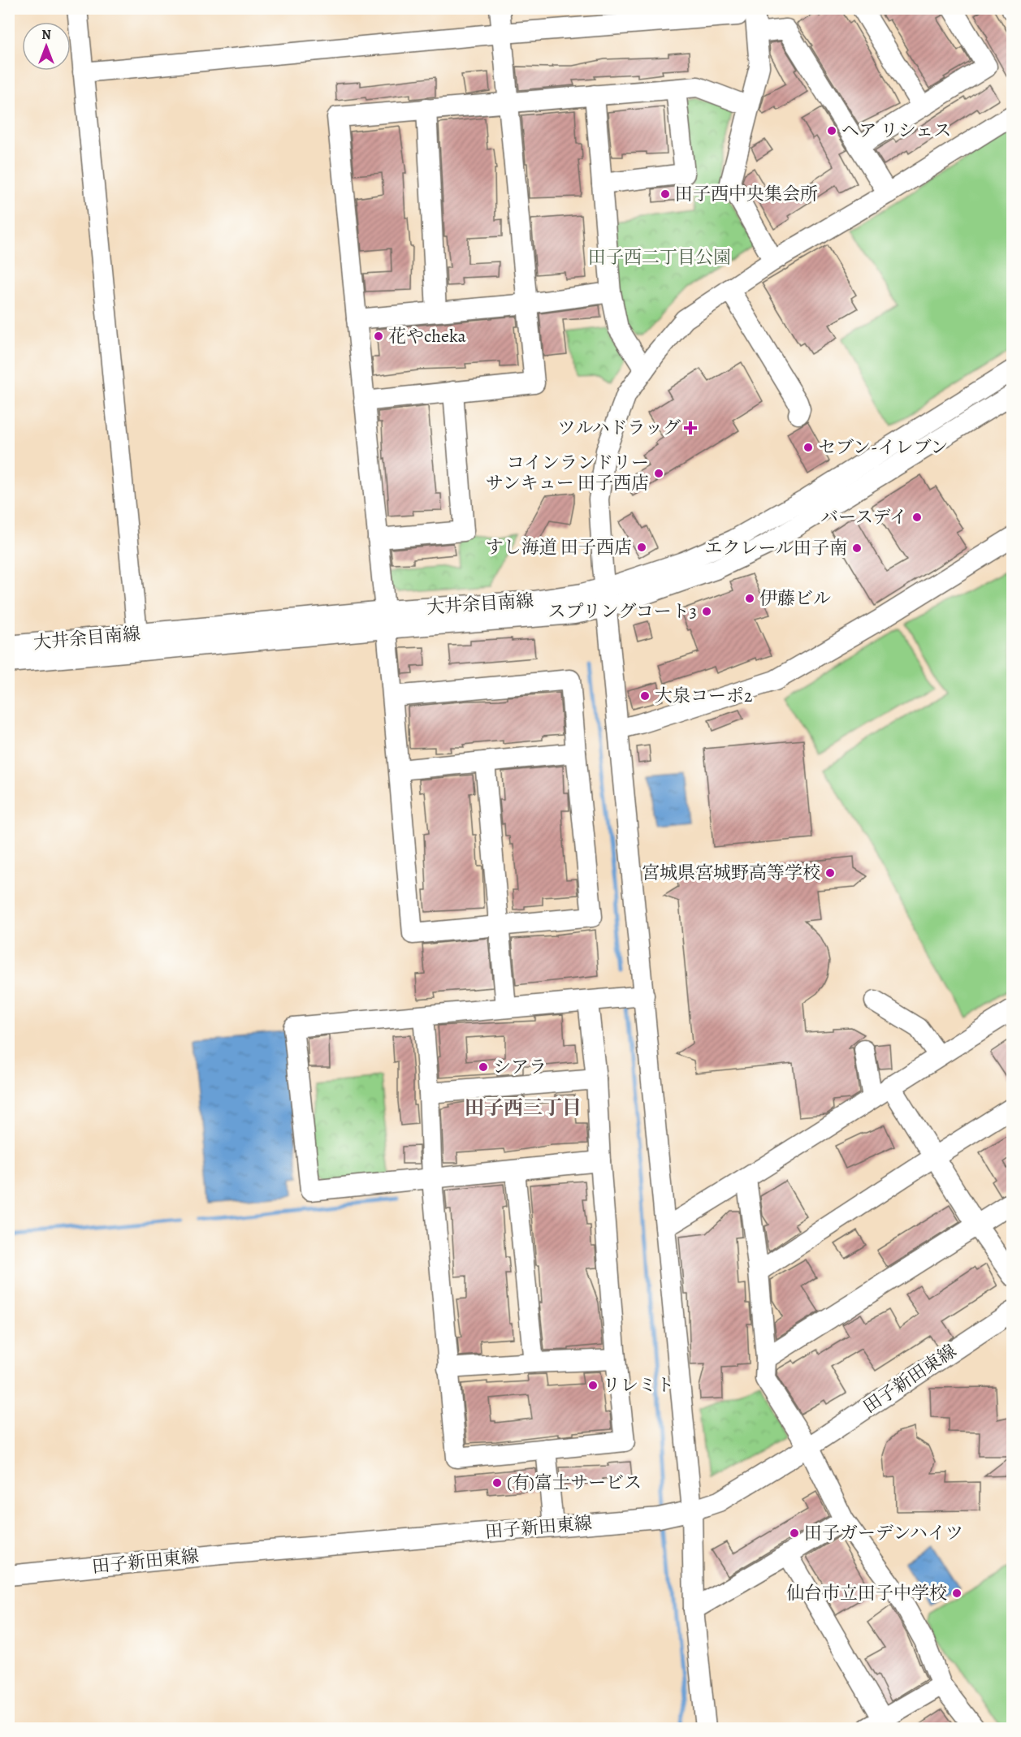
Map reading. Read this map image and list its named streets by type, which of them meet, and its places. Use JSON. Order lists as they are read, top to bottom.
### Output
{
  "streets": {
    "street": ["大井余目南線", "田子新田東線"]
  },
  "districts": ["田子西三丁目"],
  "parks": ["田子西二丁目公園"],
  "places": {
    "other": [
      "ヘア リシェス",
      "田子西中央集会所",
      "花やcheka",
      "セブン-イレブン",
      "コインランドリー サンキュー 田子西店",
      "バースデイ",
      "すし海道 田子西店",
      "エクレール田子南",
      "伊藤ビル",
      "スプリングコート3",
      "大泉コーポ2",
      "宮城県宮城野高等学校",
      "シアラ",
      "リレミト",
      "(有)富士サービス",
      "田子ガーデンハイツ",
      "仙台市立田子中学校"
    ],
    "health": ["ツルハドラッグ"]
  },
  "north": "top"
}
